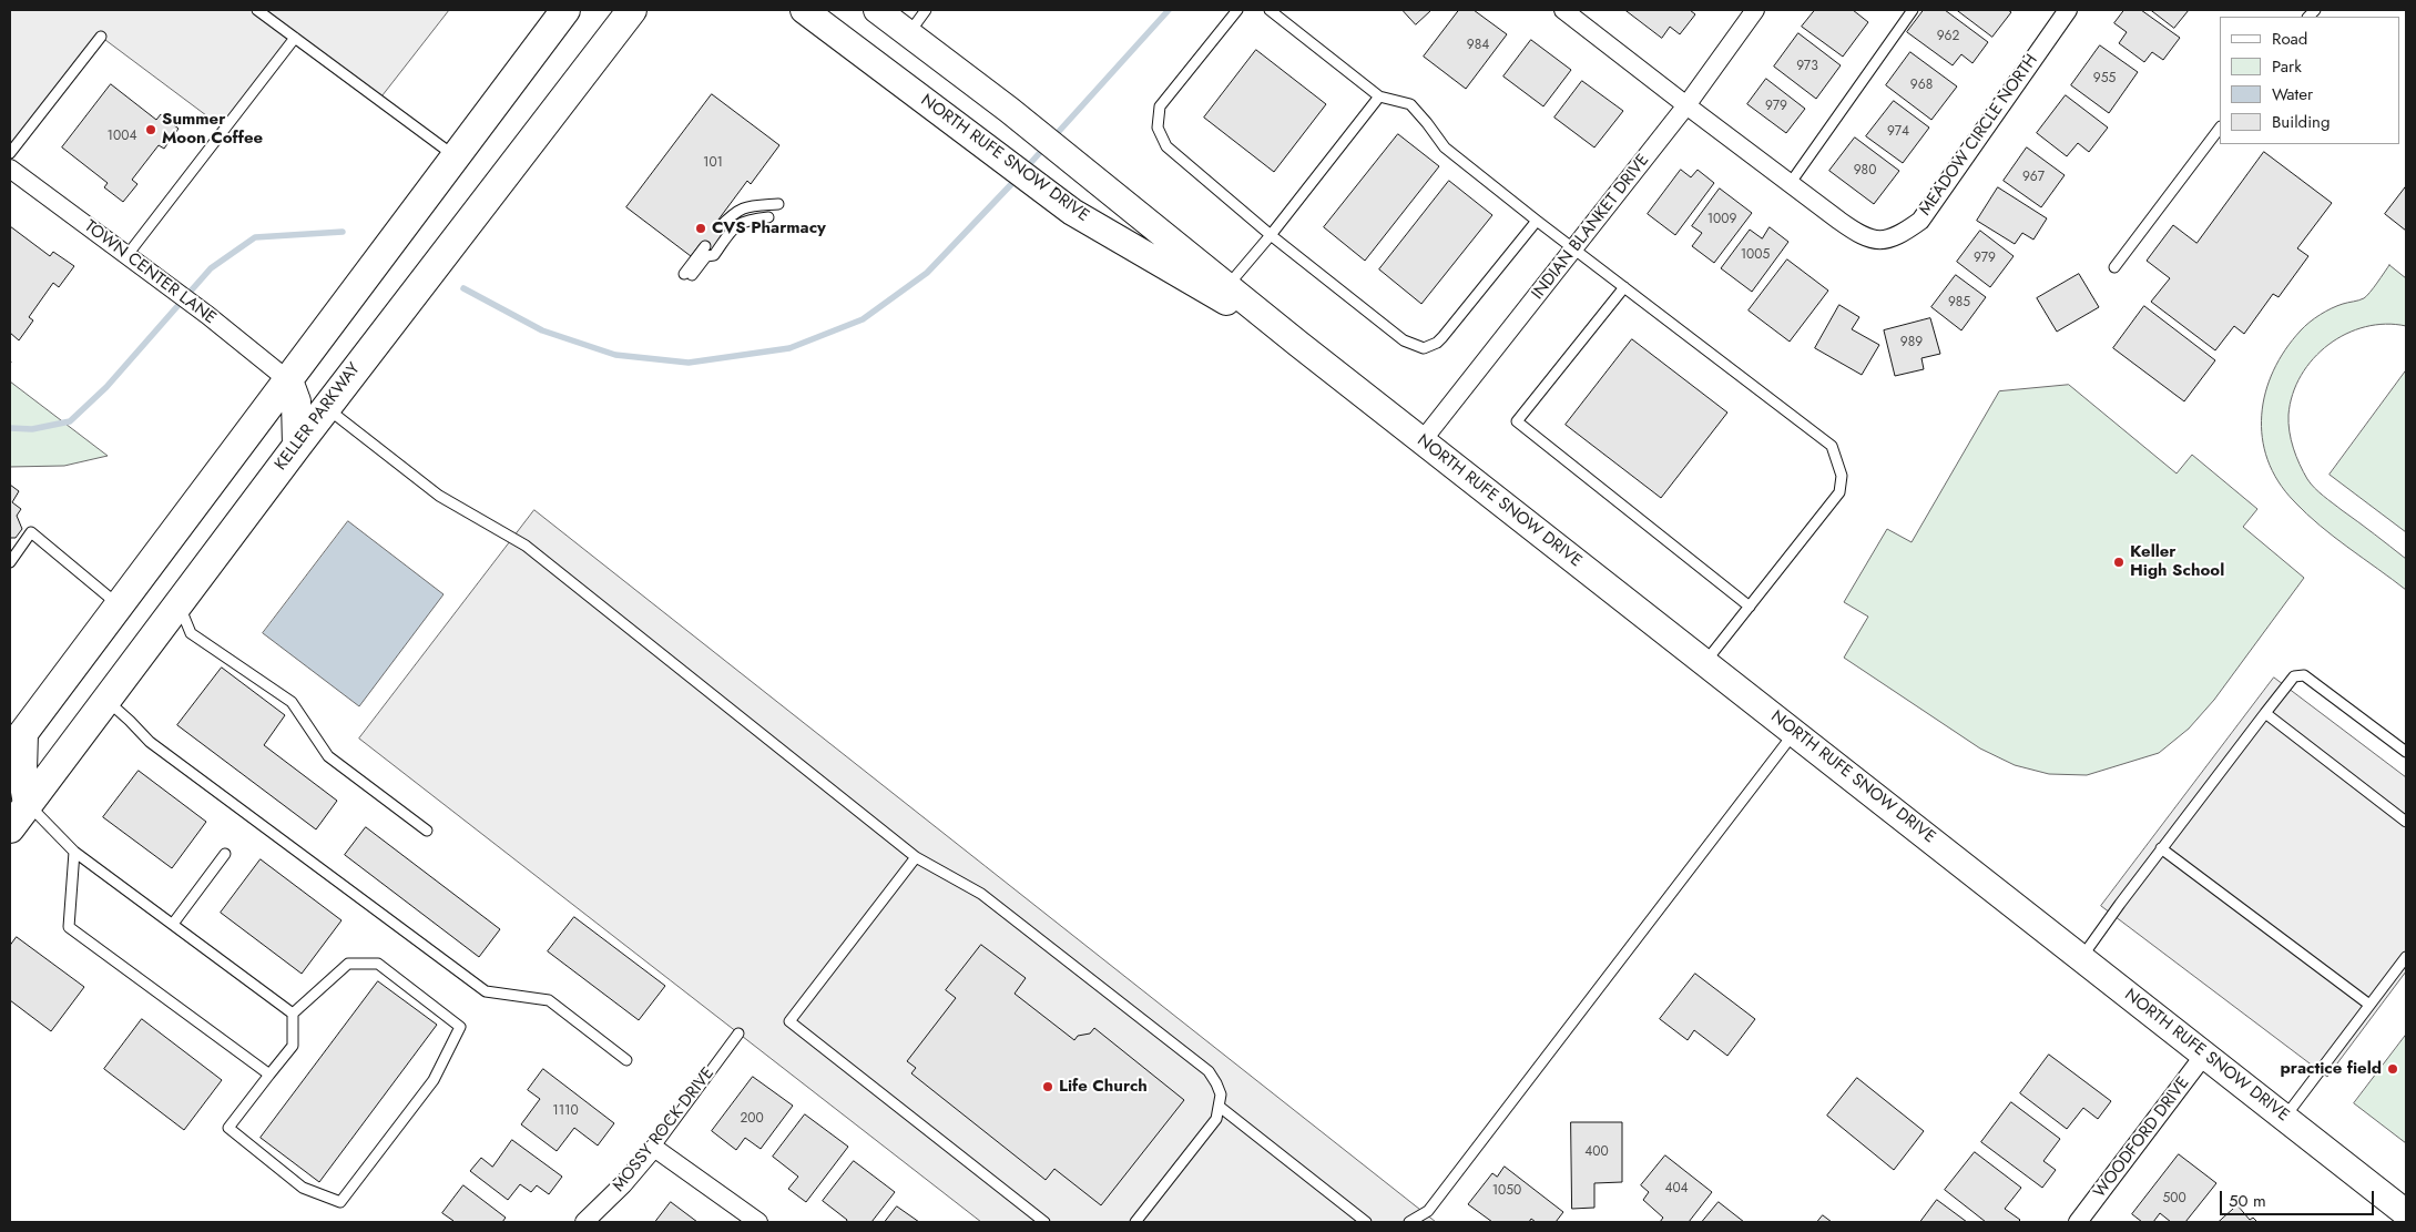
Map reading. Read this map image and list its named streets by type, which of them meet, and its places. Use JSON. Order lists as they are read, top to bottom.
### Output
{
  "streets": {
    "main road": ["NORTH RUFE SNOW DRIVE", "KELLER PARKWAY"],
    "street": [
      "MEADOW CIRCLE NORTH",
      "INDIAN BLANKET DRIVE",
      "TOWN CENTER LANE",
      "MOSSY ROCK DRIVE",
      "WOODFORD DRIVE"
    ]
  },
  "crossings": [
    ["MEADOW CIRCLE NORTH", "INDIAN BLANKET DRIVE"],
    ["NORTH RUFE SNOW DRIVE", "INDIAN BLANKET DRIVE"],
    ["NORTH RUFE SNOW DRIVE", "WOODFORD DRIVE"]
  ],
  "places": [
    "Summer Moon Coffee",
    "CVS Pharmacy",
    "Keller High School",
    "practice field",
    "Life Church"
  ],
  "house_numbers": [
    "962",
    "984",
    "973",
    "955",
    "968",
    "979",
    "974",
    "1004",
    "101",
    "980",
    "967",
    "1009",
    "1005",
    "979",
    "985",
    "989",
    "1110",
    "200",
    "400",
    "404",
    "1050",
    "500"
  ],
  "legend": [
    "Road",
    "Park",
    "Water",
    "Building"
  ],
  "scale_bar": "50 m"
}
